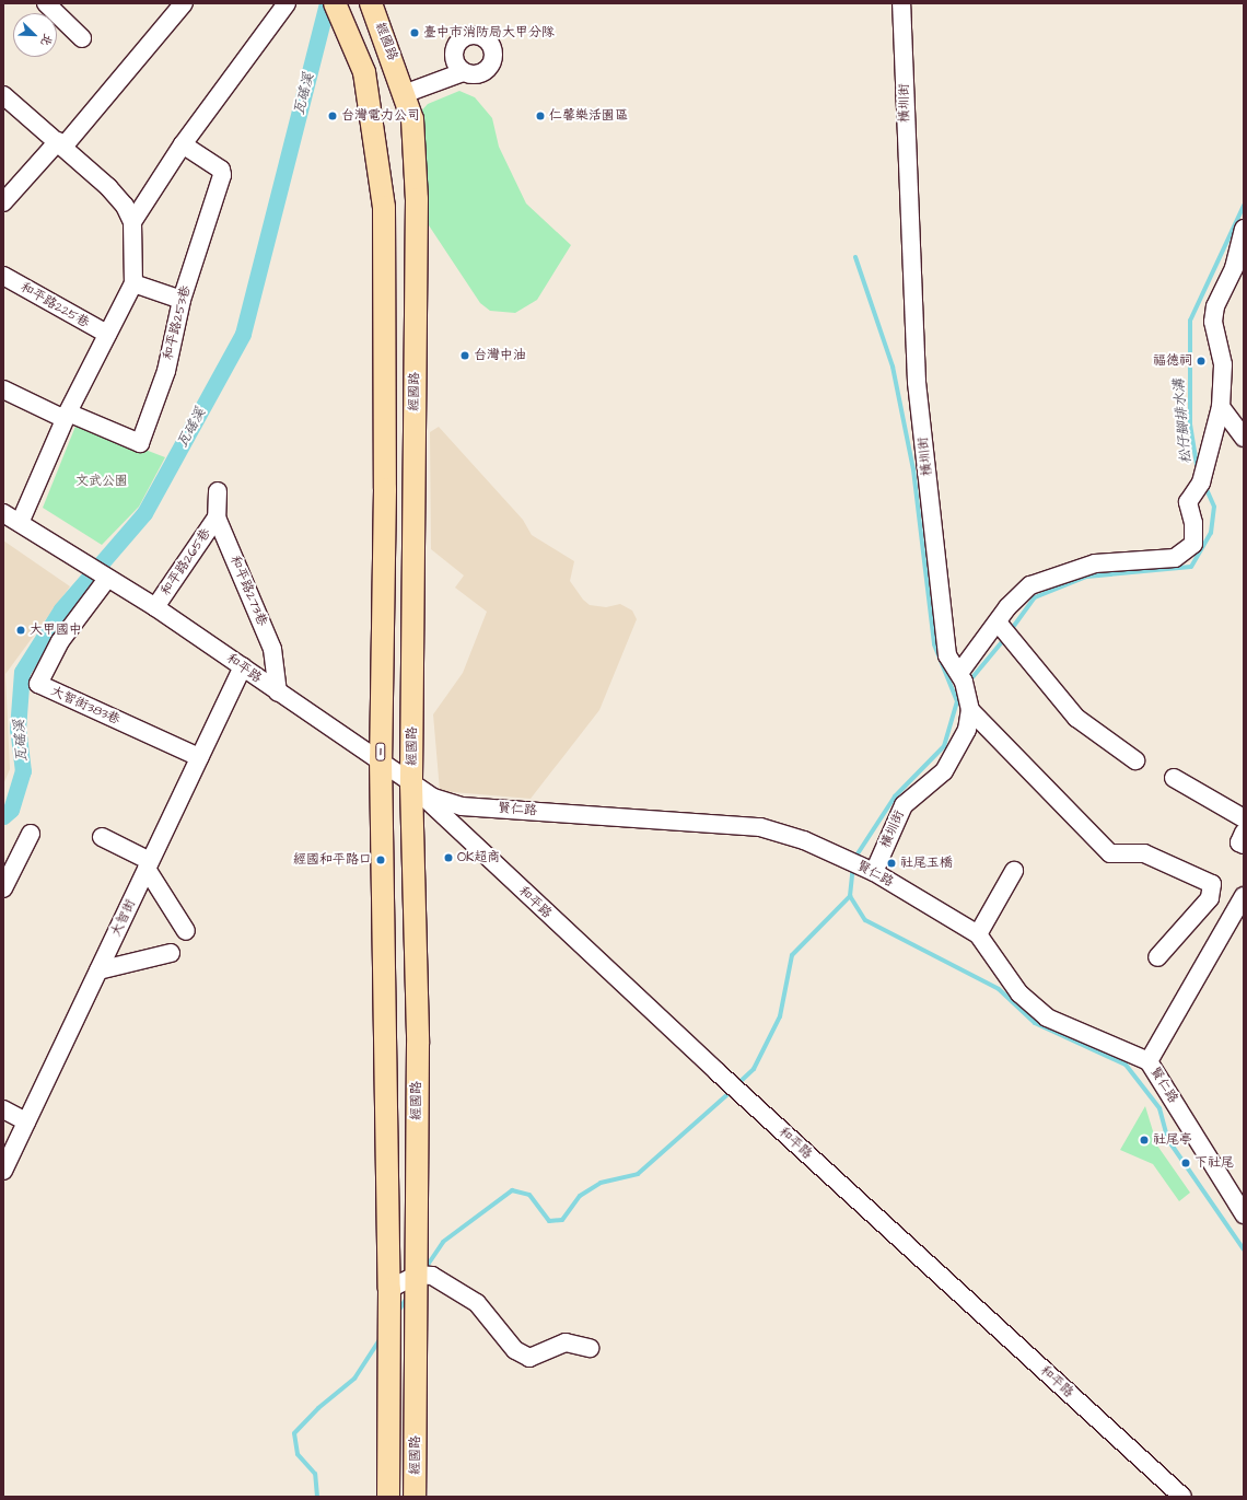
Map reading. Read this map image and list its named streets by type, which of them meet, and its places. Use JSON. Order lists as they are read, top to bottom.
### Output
{
  "streets": {
    "main road": ["經國路", "1"],
    "street": [
      "橫圳街",
      "和平路225巷",
      "和平路253巷",
      "和平路265巷",
      "和平路273巷",
      "和平路",
      "大智街383巷",
      "賢仁路",
      "大智街"
    ]
  },
  "crossings": [
    ["經國路", "和平路"],
    ["經國路", "賢仁路"],
    ["橫圳街", "賢仁路"],
    ["和平路265巷", "和平路273巷"],
    ["和平路265巷", "和平路"],
    ["和平路273巷", "和平路"],
    ["和平路", "大智街383巷"],
    ["和平路", "賢仁路"],
    ["和平路", "大智街"],
    ["大智街383巷", "大智街"]
  ],
  "water": ["瓦磘溪", "松仔腳排水溝"],
  "parks": ["文武公園"],
  "places": [
    "臺中市消防局大甲分隊",
    "台灣電力公司",
    "仁馨樂活園區",
    "台灣中油",
    "福德祠",
    "大甲國中",
    "OK超商",
    "經國和平路口",
    "社尾玉橋",
    "社尾亭",
    "下社尾"
  ],
  "north": "bottom right"
}
